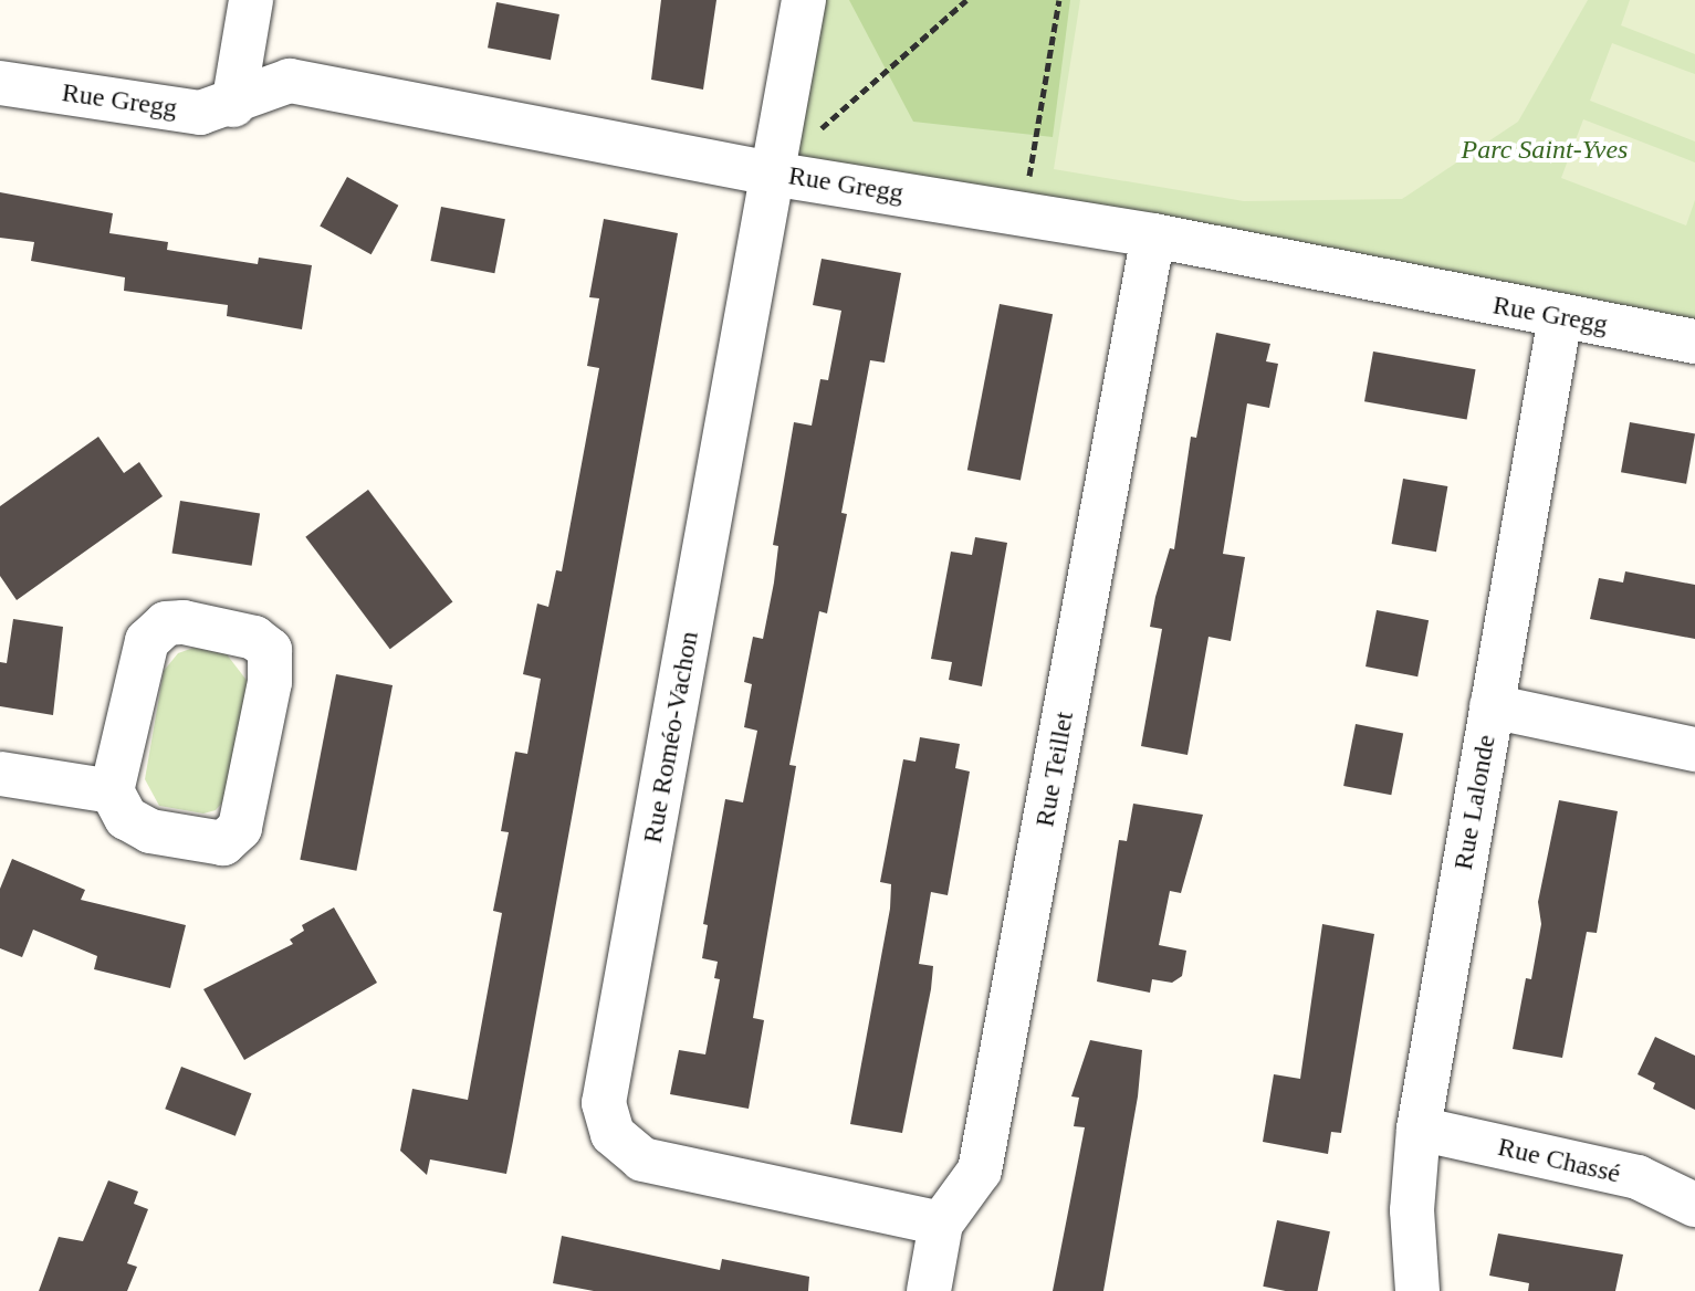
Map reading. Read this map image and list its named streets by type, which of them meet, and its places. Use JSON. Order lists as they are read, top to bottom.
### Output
{
  "streets": {
    "street": [
      "Rue Gregg",
      "Rue Roméo-Vachon",
      "Rue Teillet",
      "Rue Lalonde",
      "Rue Chassé"
    ]
  },
  "crossings": [
    ["Rue Gregg", "Rue Roméo-Vachon"],
    ["Rue Gregg", "Rue Teillet"],
    ["Rue Gregg", "Rue Lalonde"],
    ["Rue Roméo-Vachon", "Rue Teillet"],
    ["Rue Lalonde", "Rue Chassé"]
  ],
  "parks": ["Parc Saint-Yves"]
}
